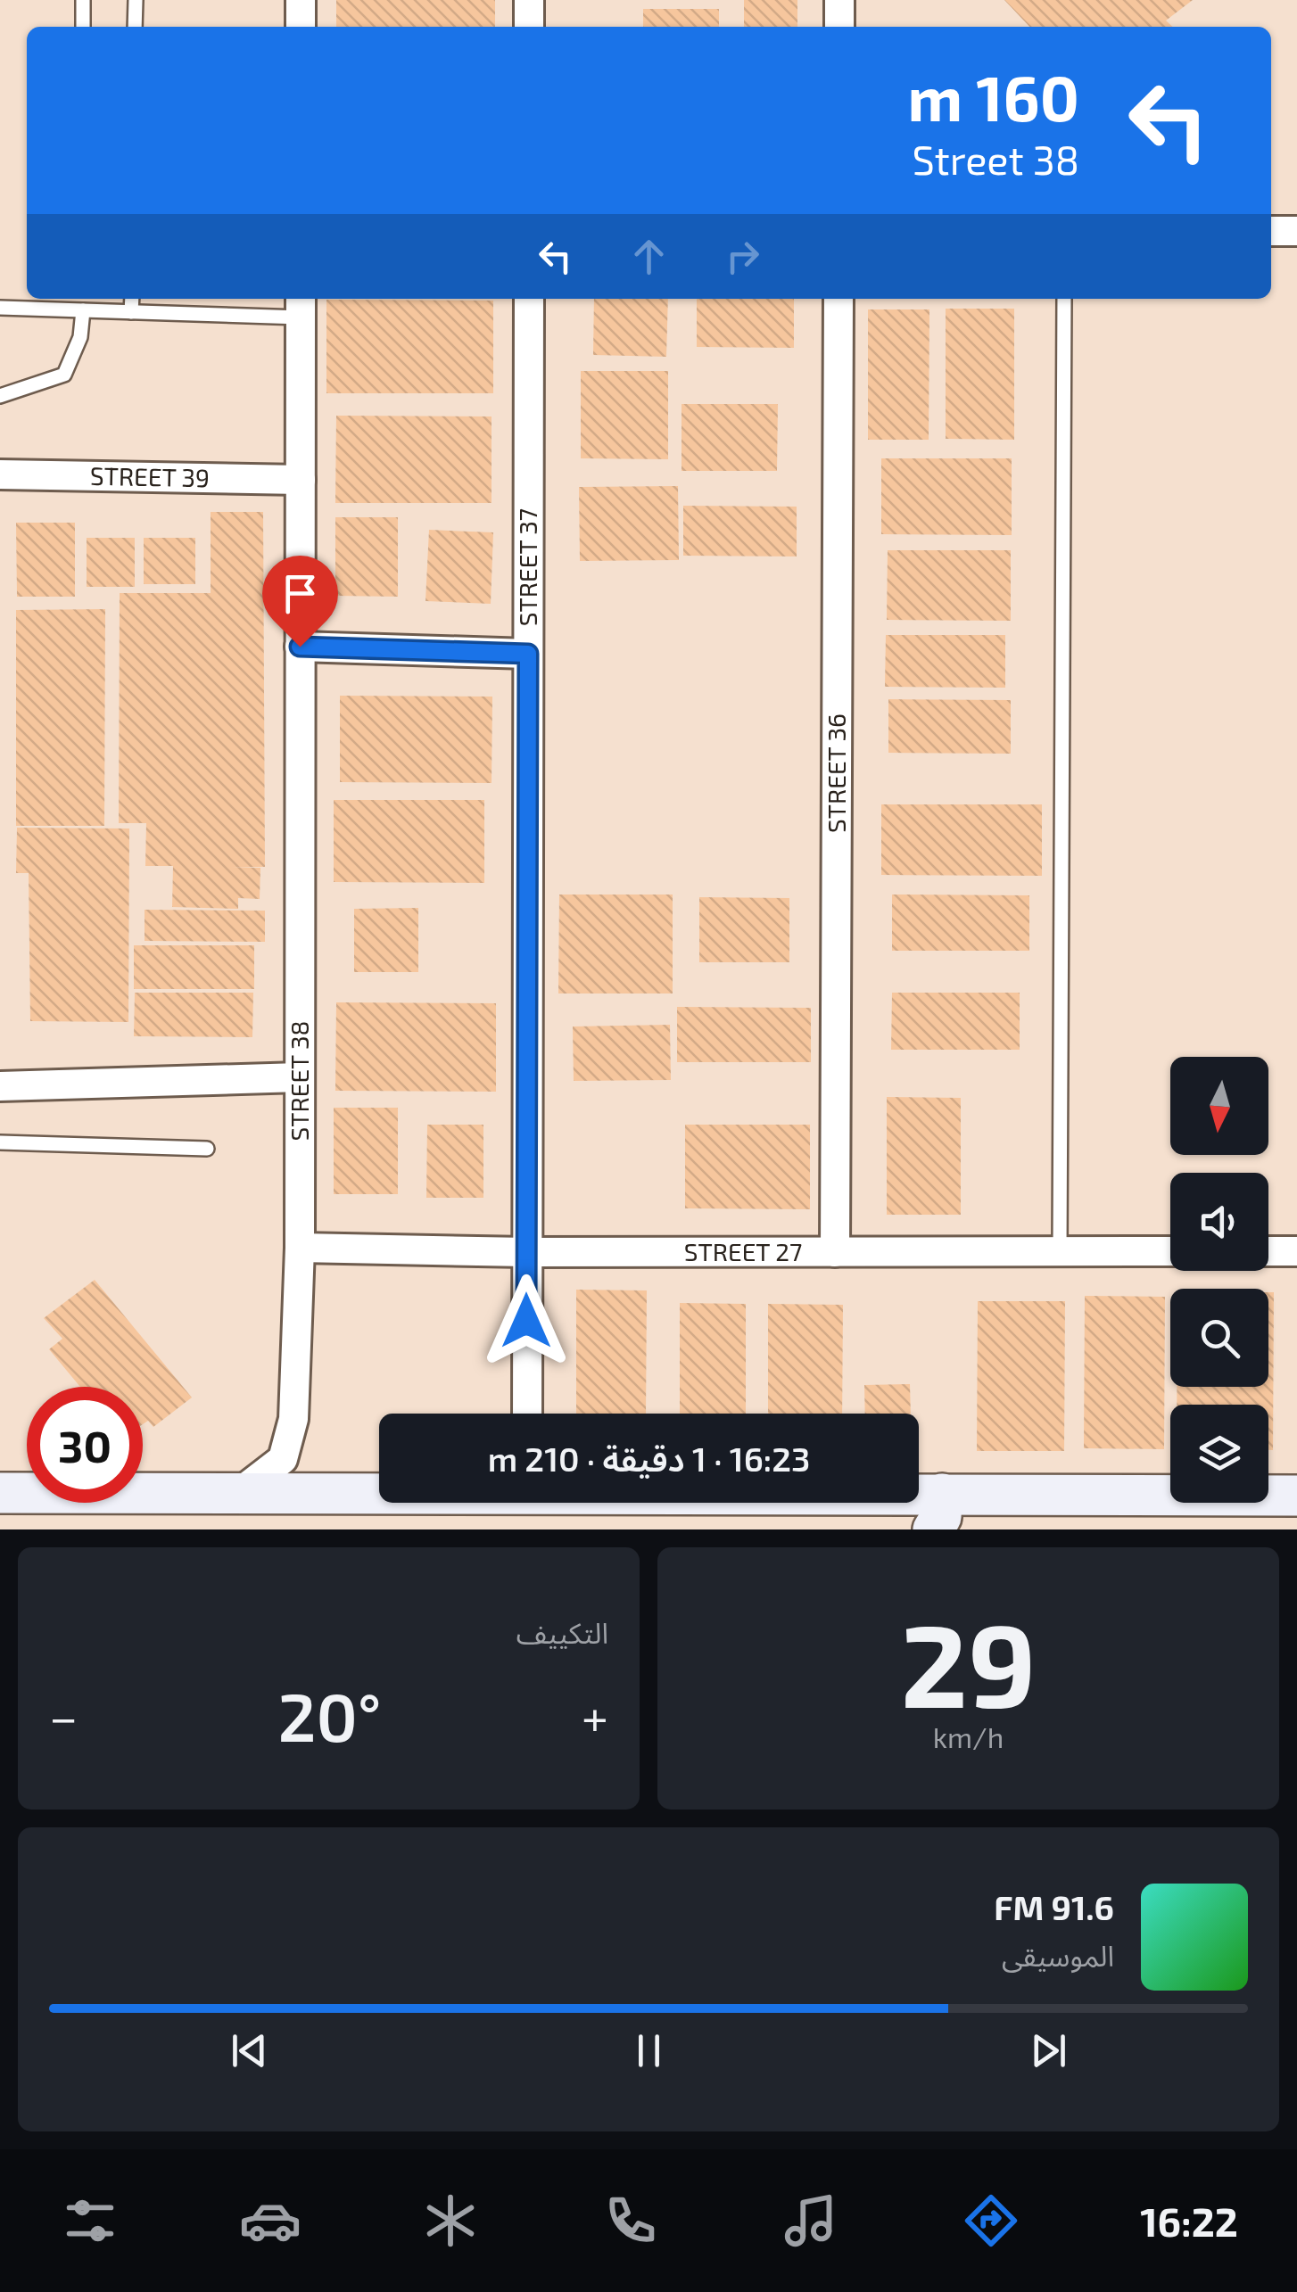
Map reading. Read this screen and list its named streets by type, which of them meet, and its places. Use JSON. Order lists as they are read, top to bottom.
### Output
{
  "streets": {
    "street": [
      "STREET 39",
      "STREET 37",
      "STREET 36",
      "STREET 38",
      "STREET 27"
    ]
  },
  "crossings": [
    ["STREET 39", "STREET 38"],
    ["STREET 37", "STREET 27"],
    ["STREET 36", "STREET 27"],
    ["STREET 38", "STREET 27"]
  ],
  "north": "bottom",
  "page": {
    "turn": ["160 m", "Street 38"],
    "limit": "30",
    "trip": "16:23 · 1 دقيقة · 210 m",
    "tile": [
      ["29", "km/h"],
      "التكييف"
    ],
    "heat": ["−", "20°", "+"],
    "song": ["91.6 FM", "الموسيقى"],
    "tabs": "16:22"
  }
}
